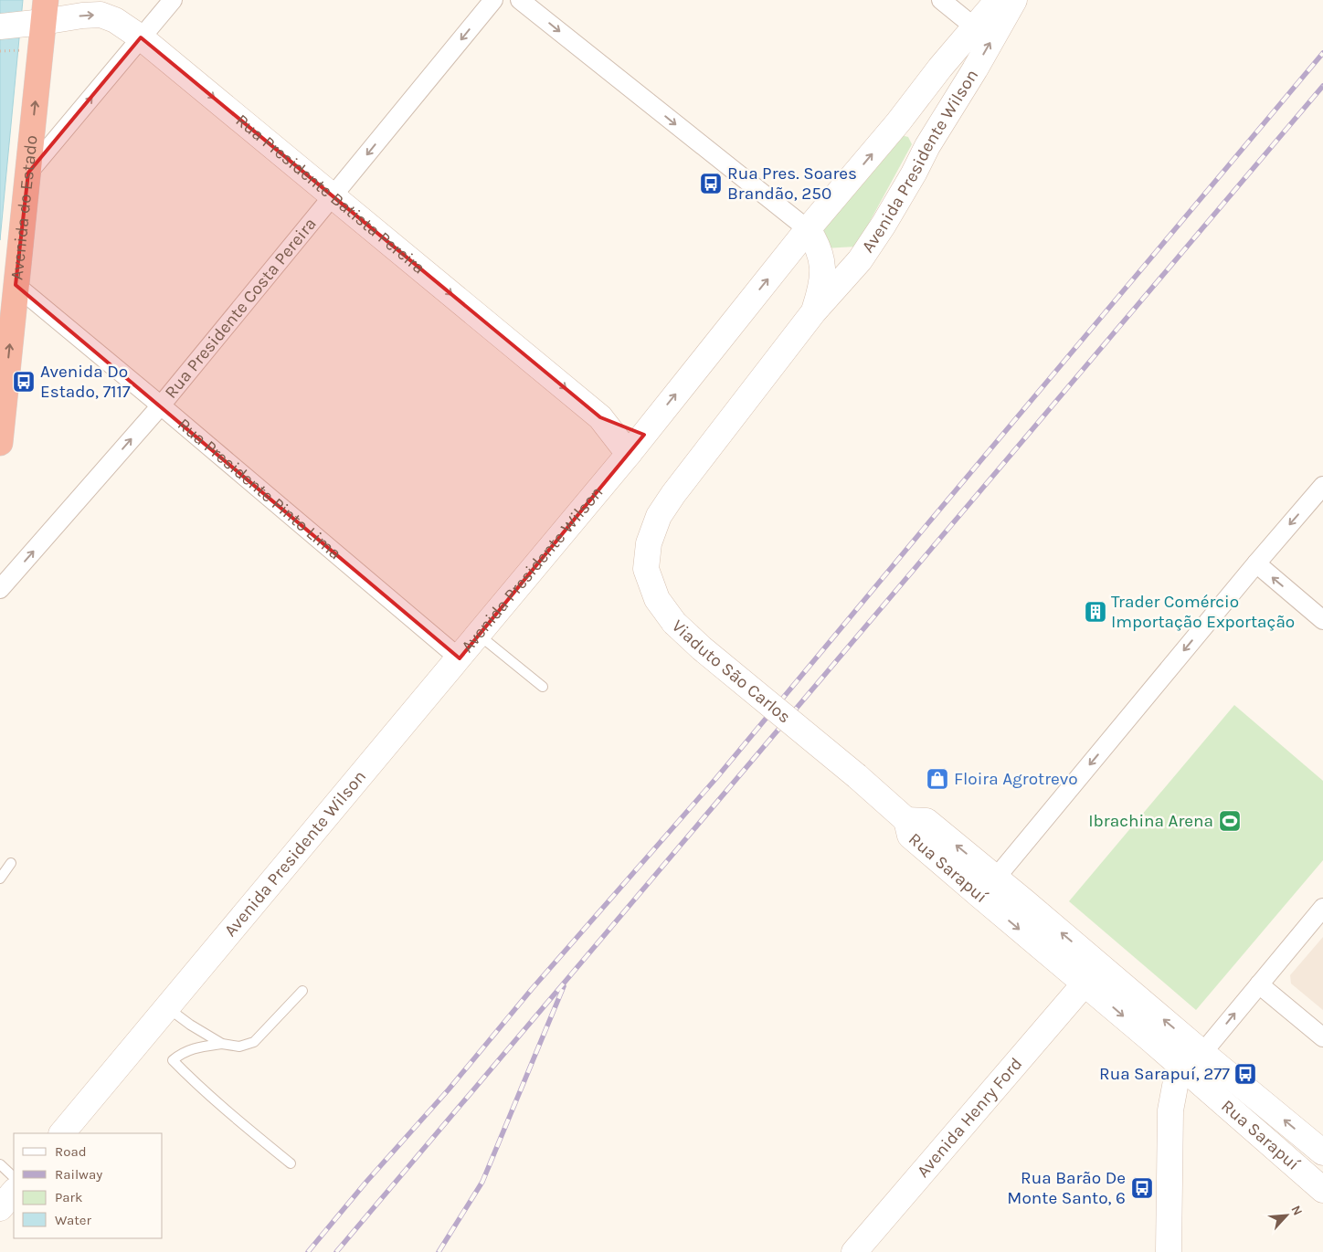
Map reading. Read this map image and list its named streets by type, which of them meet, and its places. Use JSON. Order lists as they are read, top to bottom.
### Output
{
  "streets": {
    "highway": ["Avenida do Estado"],
    "main road": [
      "Avenida Presidente Wilson",
      "Rua Presidente Batista Pereira",
      "Viaduto São Carlos",
      "Rua Sarapuí",
      "Avenida Henry Ford"
    ],
    "street": ["Rua Presidente Costa Pereira", "Rua Presidente Pinto Lima"]
  },
  "crossings": [
    ["Avenida Presidente Wilson", "Rua Presidente Batista Pereira"],
    ["Avenida Presidente Wilson", "Rua Presidente Pinto Lima"],
    ["Avenida Presidente Wilson", "Viaduto São Carlos"],
    ["Rua Presidente Batista Pereira", "Avenida do Estado"],
    ["Rua Presidente Batista Pereira", "Rua Presidente Costa Pereira"],
    ["Avenida do Estado", "Rua Presidente Pinto Lima"],
    ["Rua Presidente Costa Pereira", "Rua Presidente Pinto Lima"],
    ["Viaduto São Carlos", "Rua Sarapuí"],
    ["Rua Sarapuí", "Avenida Henry Ford"]
  ],
  "one_way": ["Avenida Presidente Wilson", "Rua Presidente Batista Pereira", "Avenida do Estado"],
  "places": {
    "bus stop": [
      "Rua Pres. Soares Brandão, 250",
      "Avenida Do Estado, 7117",
      "Rua Sarapuí, 277",
      "Rua Barão De Monte Santo, 6"
    ],
    "building": ["Trader Comércio Importação Exportação"],
    "shop": ["Floira Agrotrevo"],
    "sports": ["Ibrachina Arena"]
  },
  "legend": [
    "Road",
    "Railway",
    "Park",
    "Water"
  ],
  "north": "top right"
}
